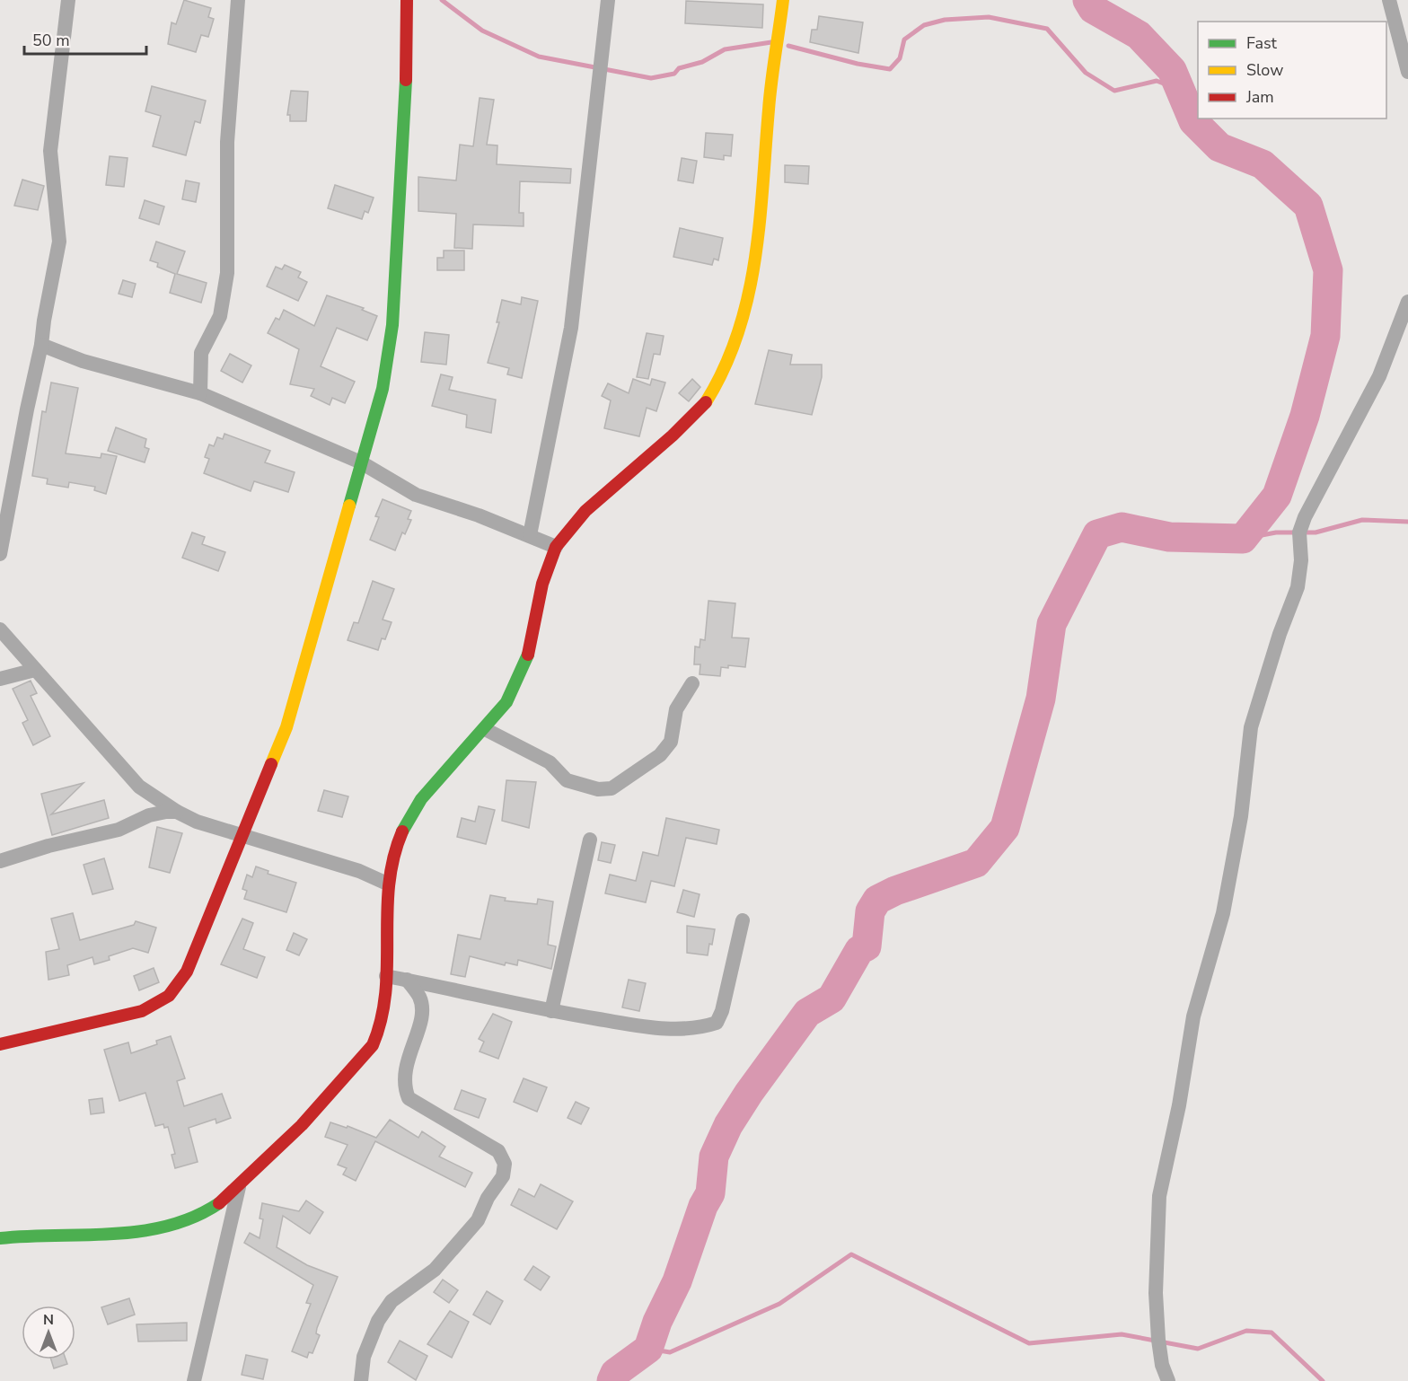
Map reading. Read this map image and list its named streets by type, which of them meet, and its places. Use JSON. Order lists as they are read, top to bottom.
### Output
{
  "legend": ["Fast", "Slow", "Jam"],
  "scale_bar": "50 m",
  "north": "top"
}
